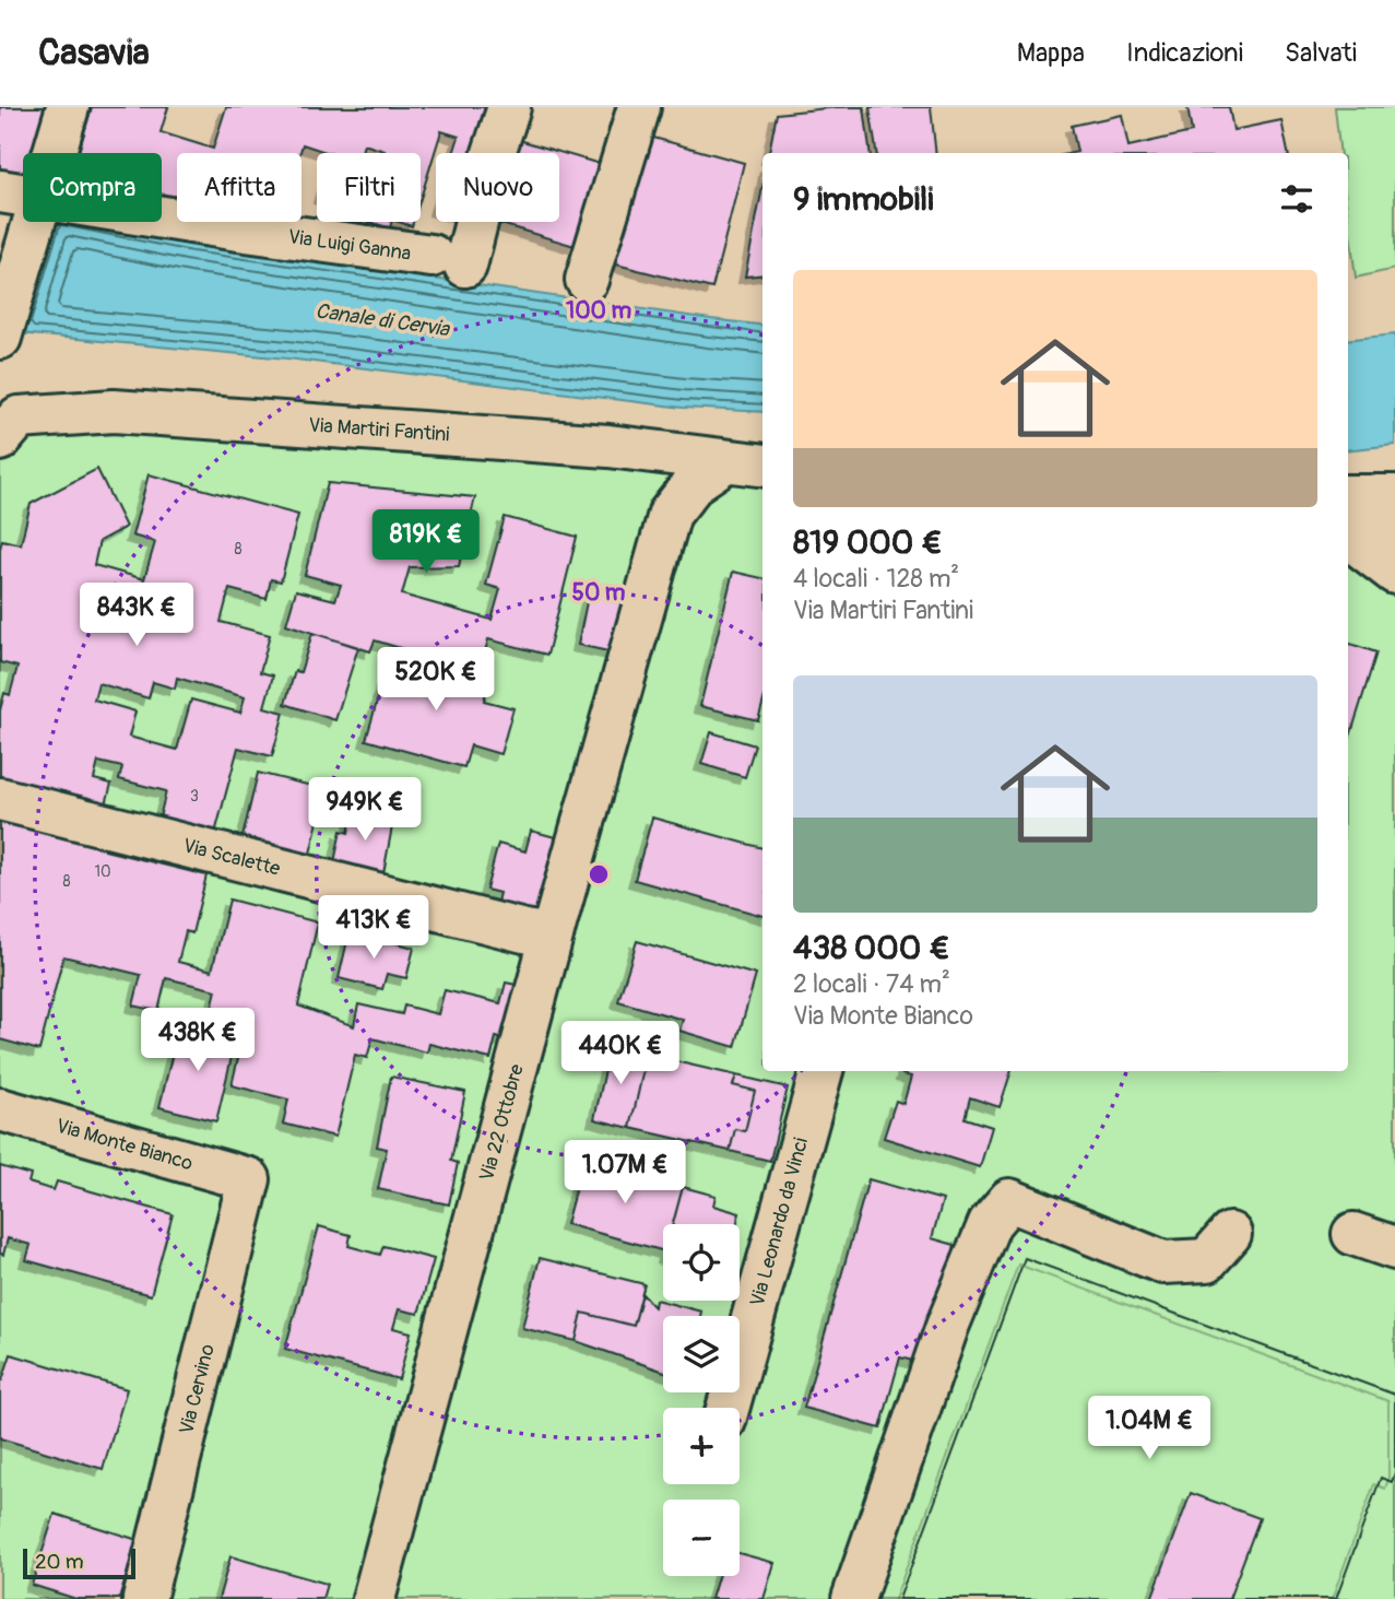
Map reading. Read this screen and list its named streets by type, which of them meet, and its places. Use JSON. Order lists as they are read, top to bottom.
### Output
{
  "streets": {
    "street": [
      "Via Luigi Ganna",
      "Via Martiri Fantini",
      "Via Scalette",
      "Via 22 Ottobre",
      "Via Monte Bianco",
      "Via Leonardo da Vinci",
      "Via Cervino"
    ]
  },
  "crossings": [
    ["Via Martiri Fantini", "Via 22 Ottobre"],
    ["Via Scalette", "Via 22 Ottobre"],
    ["Via Monte Bianco", "Via Cervino"]
  ],
  "water": ["Canale di Cervia"],
  "house_numbers": [
    "8",
    "3",
    "10",
    "8"
  ],
  "scale_bar": "20 m",
  "page": {
    "header": "Casavia",
    "nav": ["Mappa", "Indicazioni", "Salvati"],
    "chip": [
      "Compra",
      "Affitta",
      "Filtri",
      "Nuovo"
    ],
    "heading": "9 immobili",
    "list": [
      {
        "name": "819 000 €",
        "note": "4 locali · 128 m² · Via Martiri Fantini"
      },
      {
        "name": "438 000 €",
        "note": "2 locali · 74 m² · Via Monte Bianco"
      }
    ],
    "price": [
      "819K €",
      "843K €",
      "520K €",
      "949K €",
      "413K €",
      "438K €",
      "440K €",
      "1.07M €",
      "1.04M €"
    ],
    "map_buttons": ["+", "−"],
    "scale": "20 m"
  },
  "rings": ["100 m", "50 m"]
}
